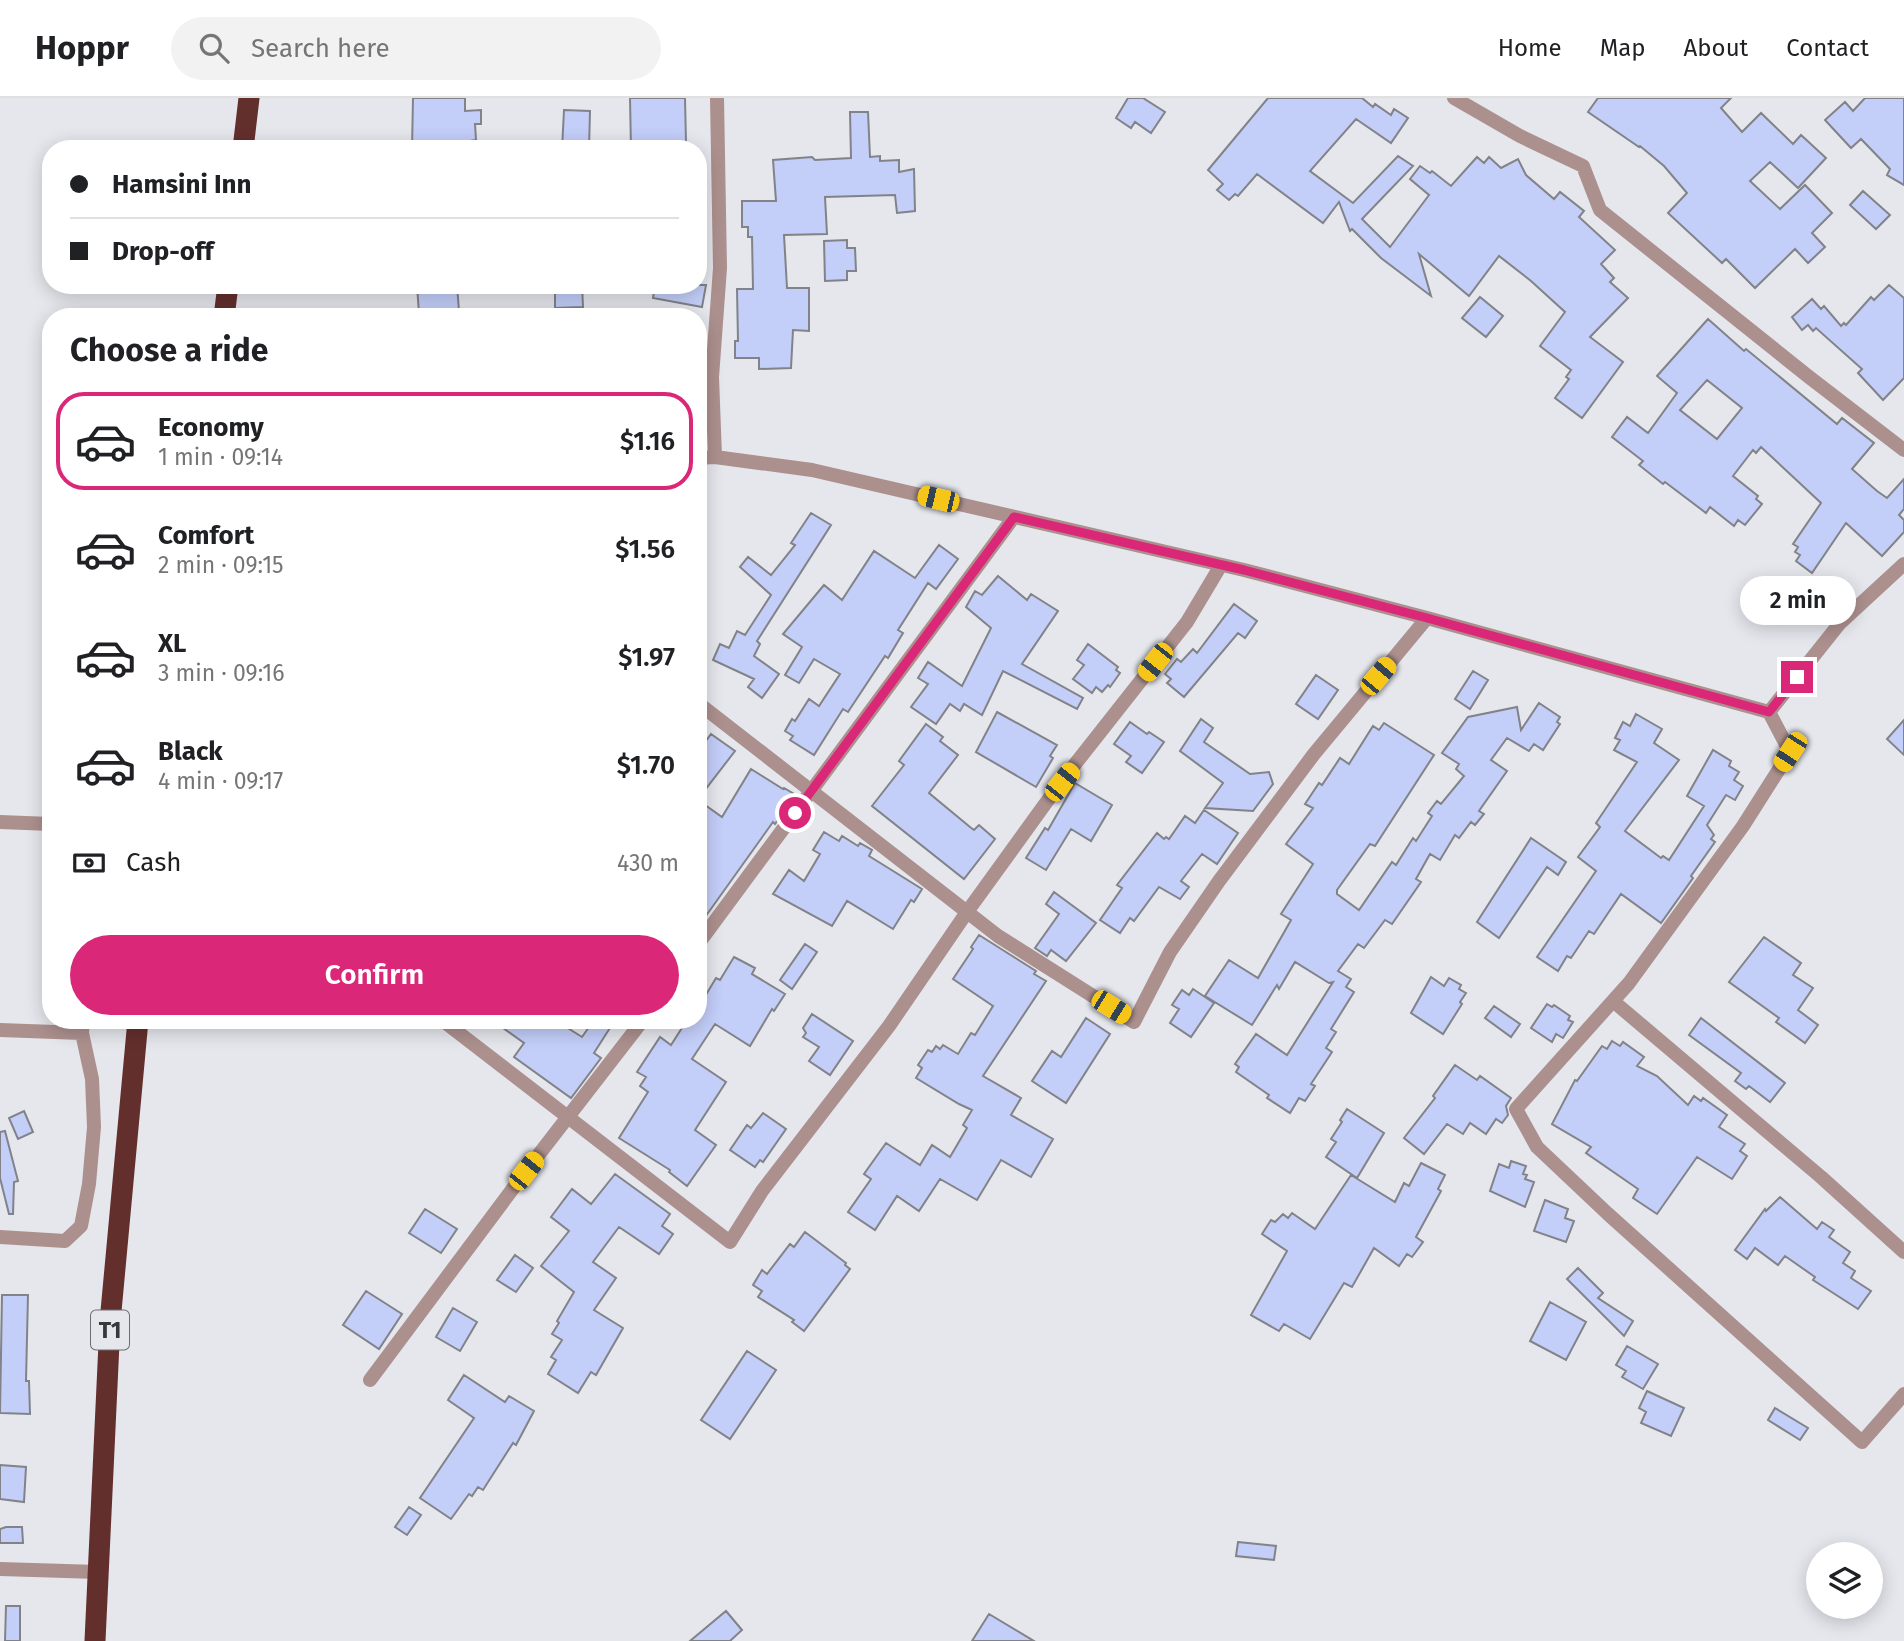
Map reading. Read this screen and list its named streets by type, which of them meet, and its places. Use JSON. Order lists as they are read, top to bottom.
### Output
{
  "streets": {
    "highway": ["T1"]
  },
  "page": {
    "header": "Hoppr",
    "search": "Search here",
    "nav": [
      "Home",
      "Map",
      "About",
      "Contact"
    ],
    "banner": ["Hamsini Inn", "Drop-off"],
    "heading": "Choose a ride",
    "list": [
      {
        "name": "Economy",
        "note": "1 min · 09:14",
        "value": "$1.16"
      },
      {
        "name": "Comfort",
        "note": "2 min · 09:15",
        "value": "$1.56"
      },
      {
        "name": "XL",
        "note": "3 min · 09:16",
        "value": "$1.97"
      },
      {
        "name": "Black",
        "note": "4 min · 09:17",
        "value": "$1.70"
      }
    ],
    "bubble": "2 min",
    "pay": ["Cash", "430 m"],
    "buttons": "Confirm"
  }
}
